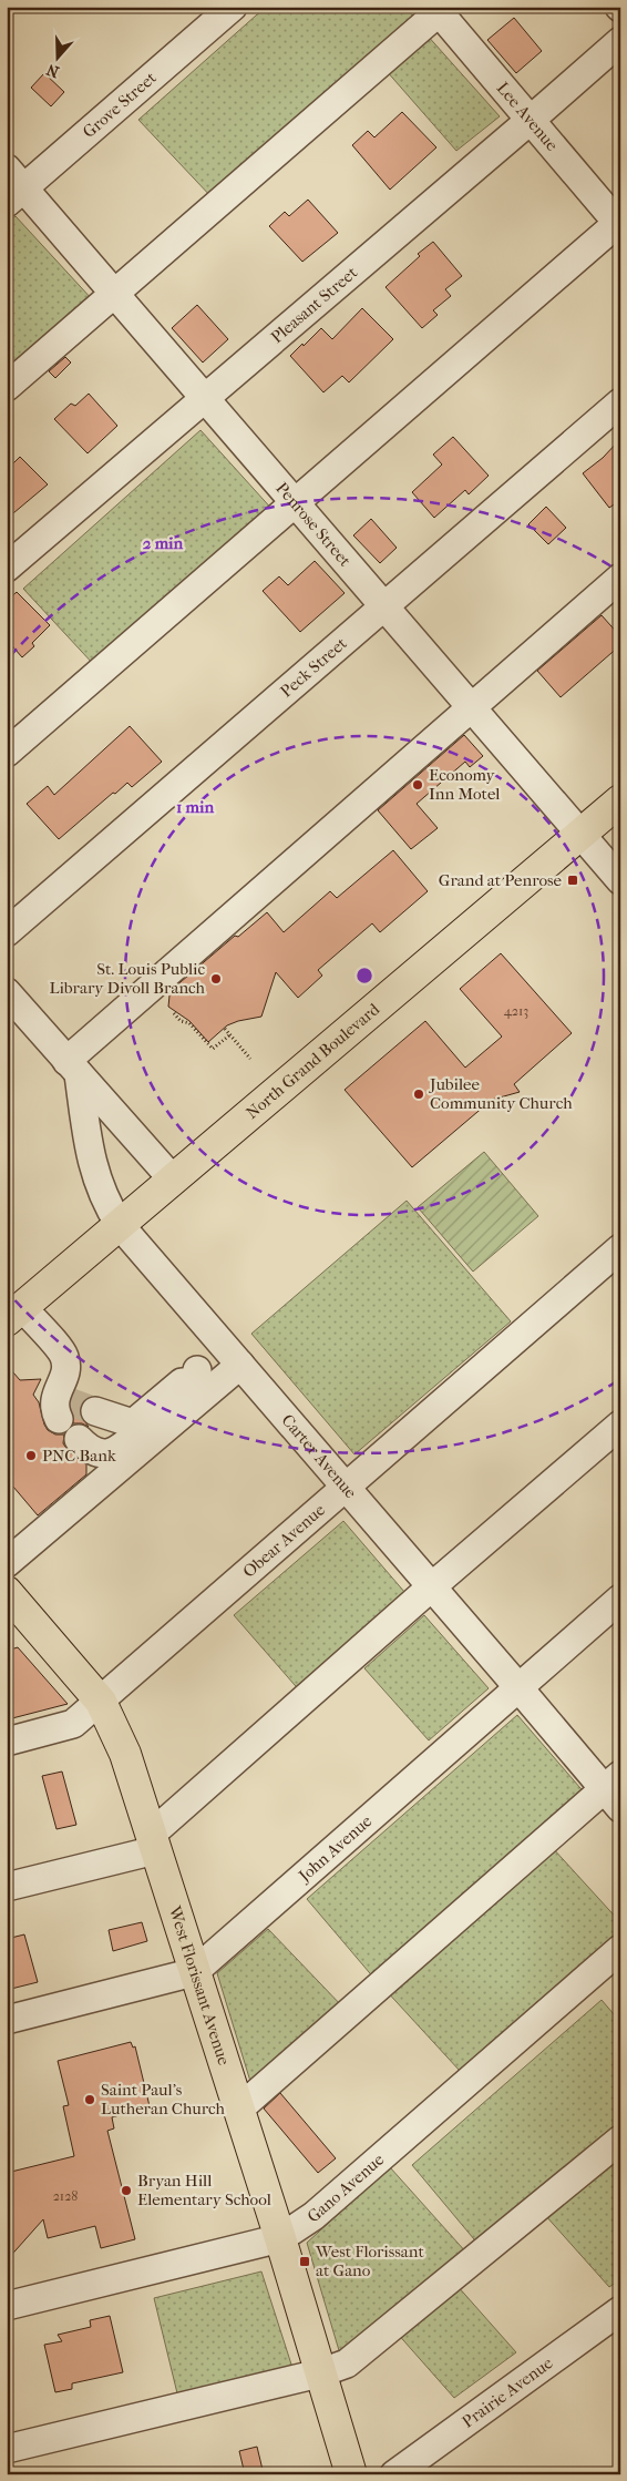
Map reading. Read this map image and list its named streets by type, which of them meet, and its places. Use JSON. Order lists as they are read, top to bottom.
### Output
{
  "streets": {
    "main road": ["North Grand Boulevard", "West Florissant Avenue"],
    "street": [
      "Grove Street",
      "Lee Avenue",
      "Pleasant Street",
      "Penrose Street",
      "Peck Street",
      "Carter Avenue",
      "Obear Avenue",
      "John Avenue",
      "Gano Avenue",
      "Prairie Avenue"
    ]
  },
  "crossings": [
    ["Grove Street", "Penrose Street"],
    ["Lee Avenue", "Pleasant Street"],
    ["Pleasant Street", "Penrose Street"],
    ["Penrose Street", "Peck Street"],
    ["Penrose Street", "North Grand Boulevard"],
    ["North Grand Boulevard", "Carter Avenue"],
    ["Carter Avenue", "Obear Avenue"],
    ["Carter Avenue", "John Avenue"],
    ["Obear Avenue", "West Florissant Avenue"],
    ["John Avenue", "West Florissant Avenue"],
    ["West Florissant Avenue", "Gano Avenue"]
  ],
  "places": {
    "other": [
      "Economy Inn Motel",
      "St. Louis Public Library Divoll Branch",
      "Jubilee Community Church",
      "PNC Bank",
      "Saint Paul's Lutheran Church",
      "Bryan Hill Elementary School"
    ],
    "transit": ["Grand at Penrose", "West Florissant at Gano"]
  },
  "house_numbers": ["4213", "2128"],
  "north": "bottom",
  "rings": ["2 min", "1 min"]
}
